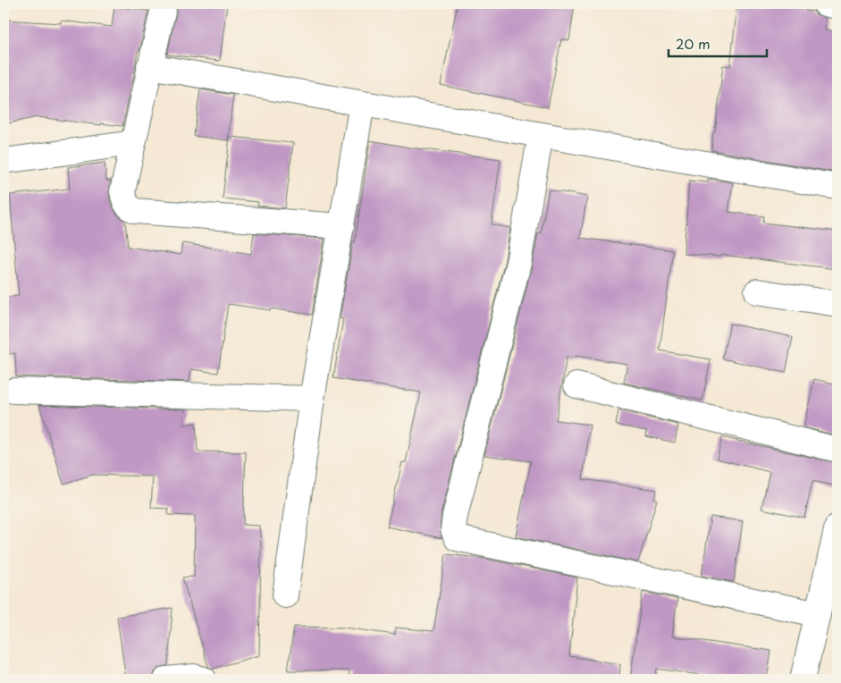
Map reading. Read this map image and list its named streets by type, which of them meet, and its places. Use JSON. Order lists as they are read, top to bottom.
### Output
{
  "scale_bar": "20 m"
}
